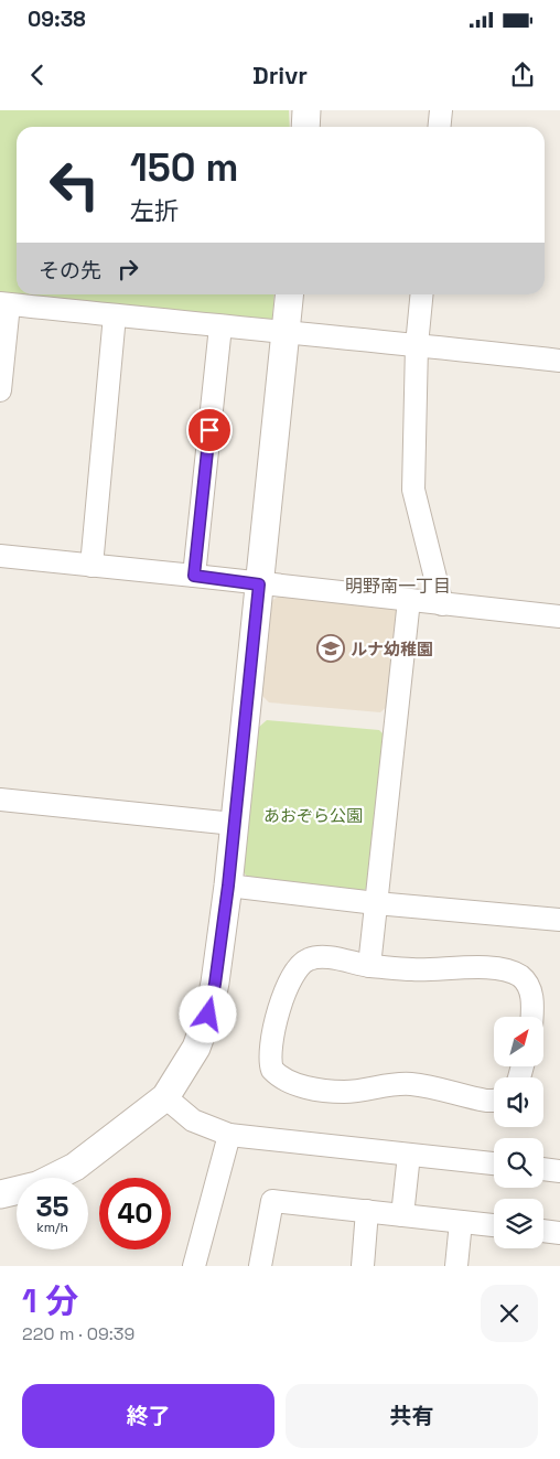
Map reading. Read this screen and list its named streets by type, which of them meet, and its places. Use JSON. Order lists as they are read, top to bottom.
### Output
{
  "districts": ["明野南一丁目"],
  "parks": ["あおぞら公園"],
  "places": {
    "school or university": ["ルナ幼稚園"]
  },
  "north": "top right",
  "page": {
    "status": "09:38",
    "header": "Drivr",
    "turn": ["150 m", "左折"],
    "then": "その先",
    "speed": "35 km/h",
    "limit": "40",
    "heading": ["1 分", "220 m · 09:39"],
    "buttons": ["終了", "共有"]
  }
}
